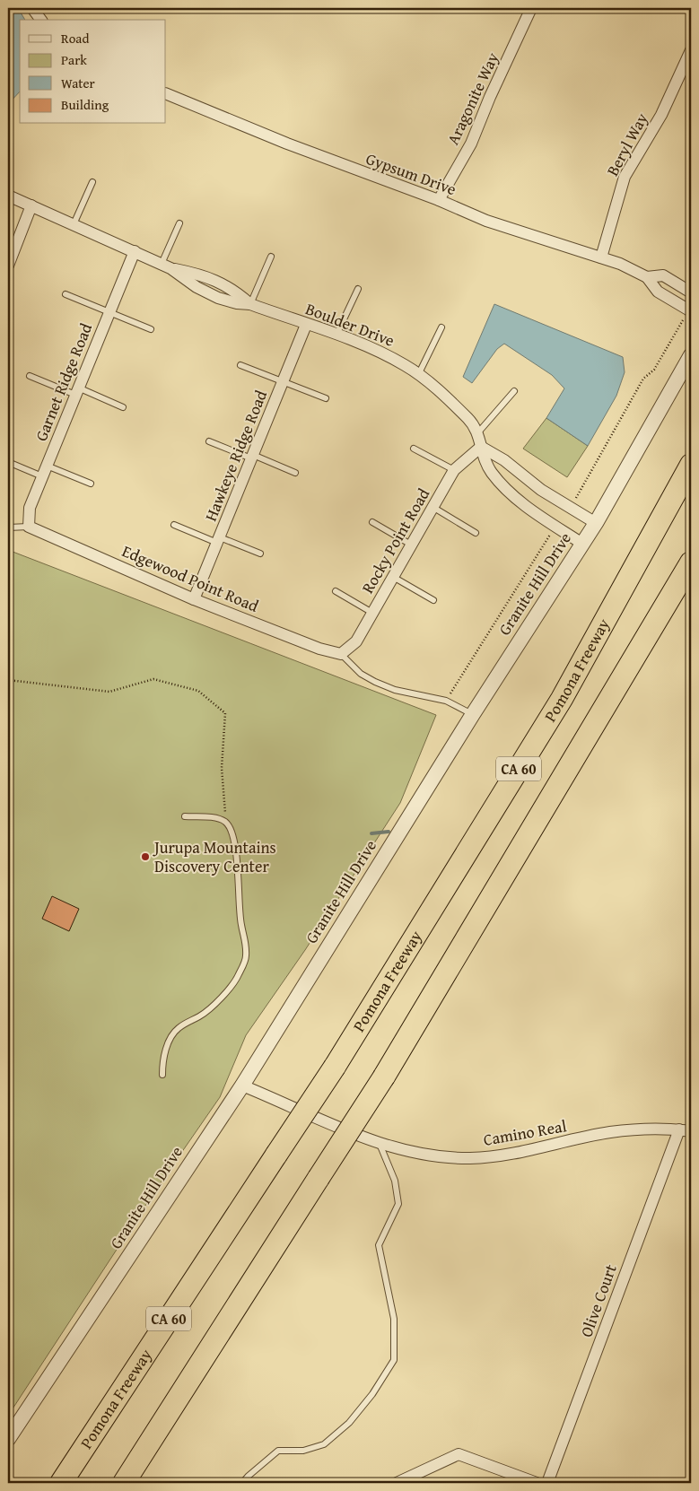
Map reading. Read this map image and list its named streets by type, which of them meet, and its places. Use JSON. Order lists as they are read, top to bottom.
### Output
{
  "streets": {
    "highway": ["Pomona Freeway", "CA 60"],
    "street": [
      "Aragonite Way",
      "Beryl Way",
      "Gypsum Drive",
      "Boulder Drive",
      "Garnet Ridge Road",
      "Hawkeye Ridge Road",
      "Rocky Point Road",
      "Edgewood Point Road",
      "Granite Hill Drive",
      "Camino Real",
      "Olive Court"
    ]
  },
  "crossings": [
    ["Aragonite Way", "Gypsum Drive"],
    ["Beryl Way", "Gypsum Drive"],
    ["Boulder Drive", "Garnet Ridge Road"],
    ["Boulder Drive", "Hawkeye Ridge Road"],
    ["Boulder Drive", "Rocky Point Road"],
    ["Boulder Drive", "Granite Hill Drive"],
    ["Garnet Ridge Road", "Edgewood Point Road"],
    ["Hawkeye Ridge Road", "Edgewood Point Road"],
    ["Rocky Point Road", "Edgewood Point Road"],
    ["Granite Hill Drive", "Camino Real"],
    ["Camino Real", "Olive Court"]
  ],
  "places": ["Jurupa Mountains Discovery Center"],
  "legend": [
    "Road",
    "Park",
    "Water",
    "Building"
  ]
}
